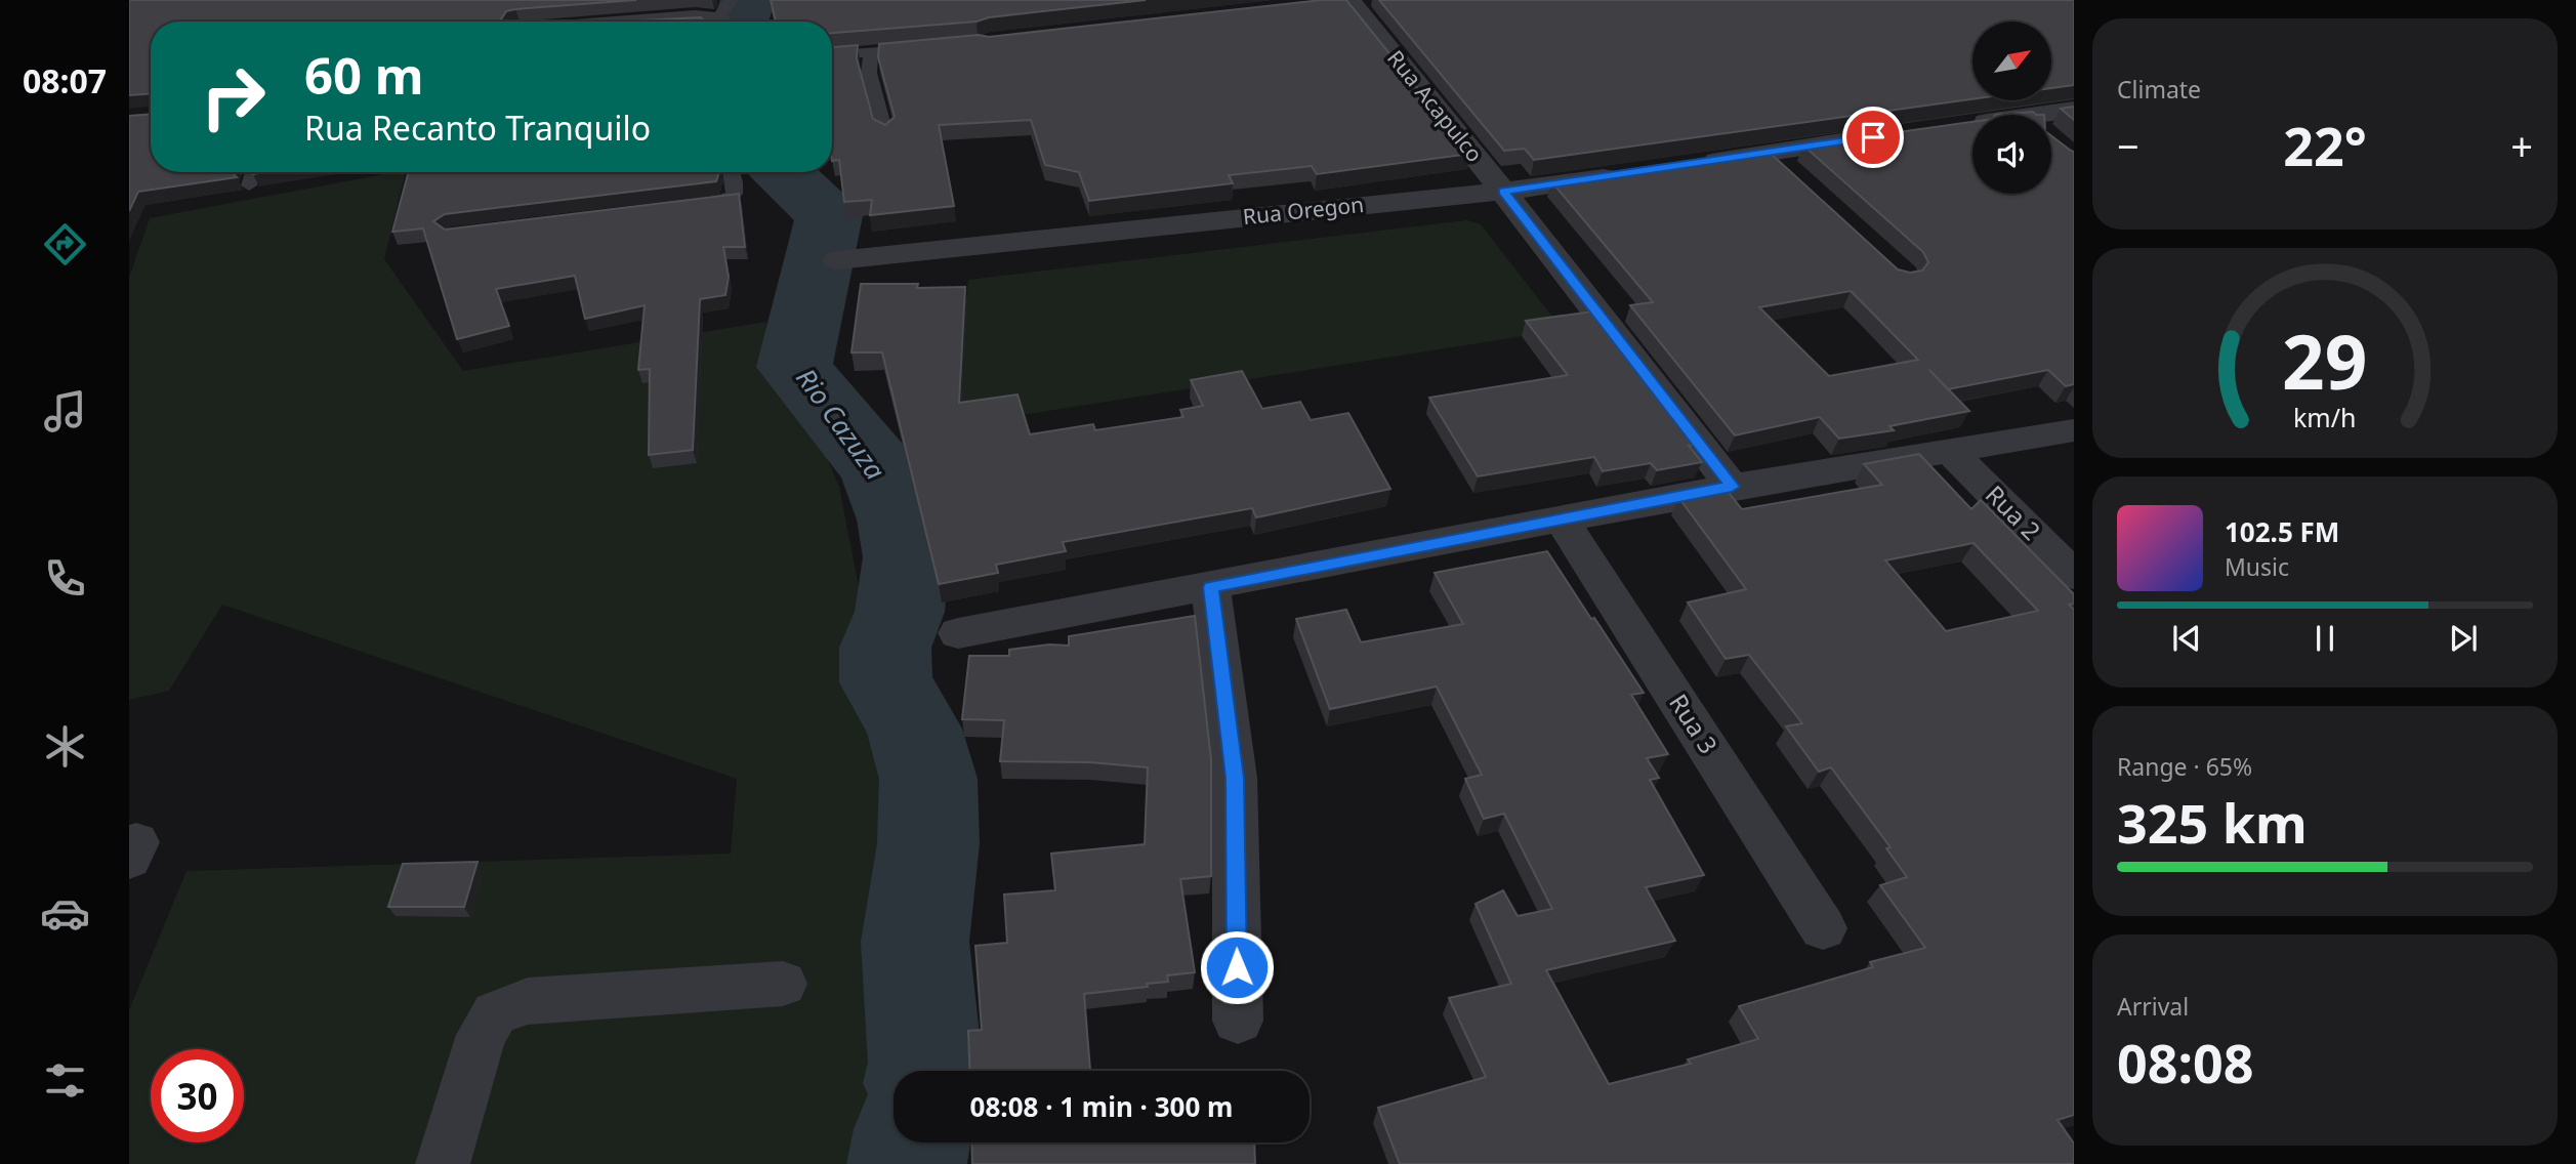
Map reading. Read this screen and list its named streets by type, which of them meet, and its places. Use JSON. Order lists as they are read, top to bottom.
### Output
{
  "streets": {
    "street": [
      "Rua Acapulco",
      "Rua Oregon",
      "Rua 2",
      "Rua 3"
    ]
  },
  "crossings": [
    ["Rua Acapulco", "Rua Oregon"]
  ],
  "water": ["Rio Cazuza"],
  "north": "top right",
  "page": {
    "tabs": "08:07",
    "tile": [
      "Climate",
      ["Range · 65%", "325 km"],
      ["Arrival", "08:08"]
    ],
    "turn": ["60 m", "Rua Recanto Tranquilo"],
    "heat": ["−", "22°", "+"],
    "song": ["102.5 FM", "Music"],
    "limit": "30",
    "trip": "08:08 · 1 min · 300 m",
    "gauge": ["29", "km/h"]
  }
}
